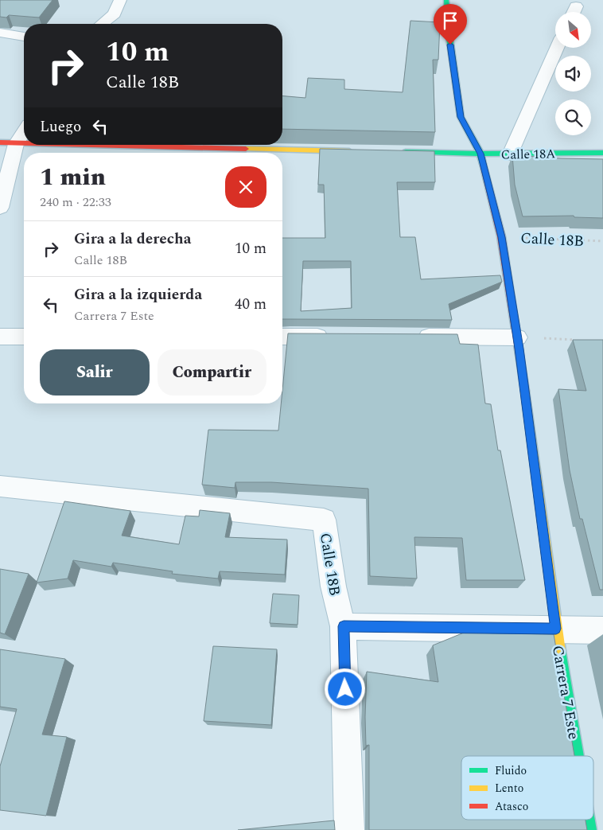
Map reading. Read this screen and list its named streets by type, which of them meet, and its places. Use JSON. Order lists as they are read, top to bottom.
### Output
{
  "streets": {
    "street": ["Calle 18A", "Calle 18B", "Carrera 7 Este"]
  },
  "crossings": [
    ["Calle 18A", "Carrera 7 Este"],
    ["Calle 18B", "Carrera 7 Este"]
  ],
  "legend": ["Fluido", "Lento", "Atasco"],
  "north": "bottom right",
  "page": {
    "turn": ["10 m", "Calle 18B"],
    "then": "Luego",
    "heading": ["1 min", "240 m · 22:33"],
    "list": [
      {
        "name": "Gira a la derecha",
        "note": "Calle 18B",
        "value": "10 m"
      },
      {
        "name": "Gira a la izquierda",
        "note": "Carrera 7 Este",
        "value": "40 m"
      }
    ],
    "buttons": ["Salir", "Compartir"]
  }
}
